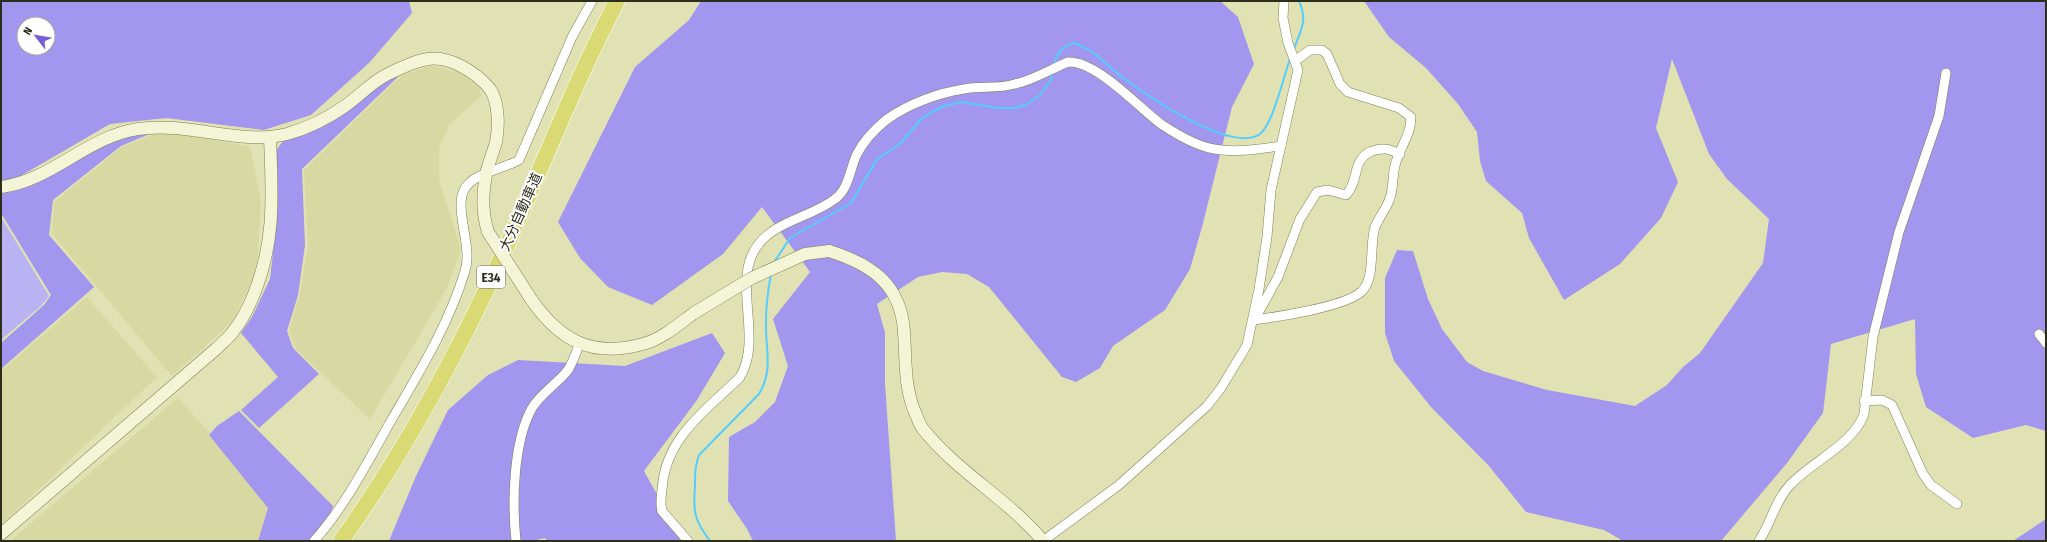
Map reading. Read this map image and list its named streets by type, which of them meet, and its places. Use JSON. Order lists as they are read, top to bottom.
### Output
{
  "streets": {
    "highway": ["大分自動車道", "E34"]
  },
  "north": "top left"
}
